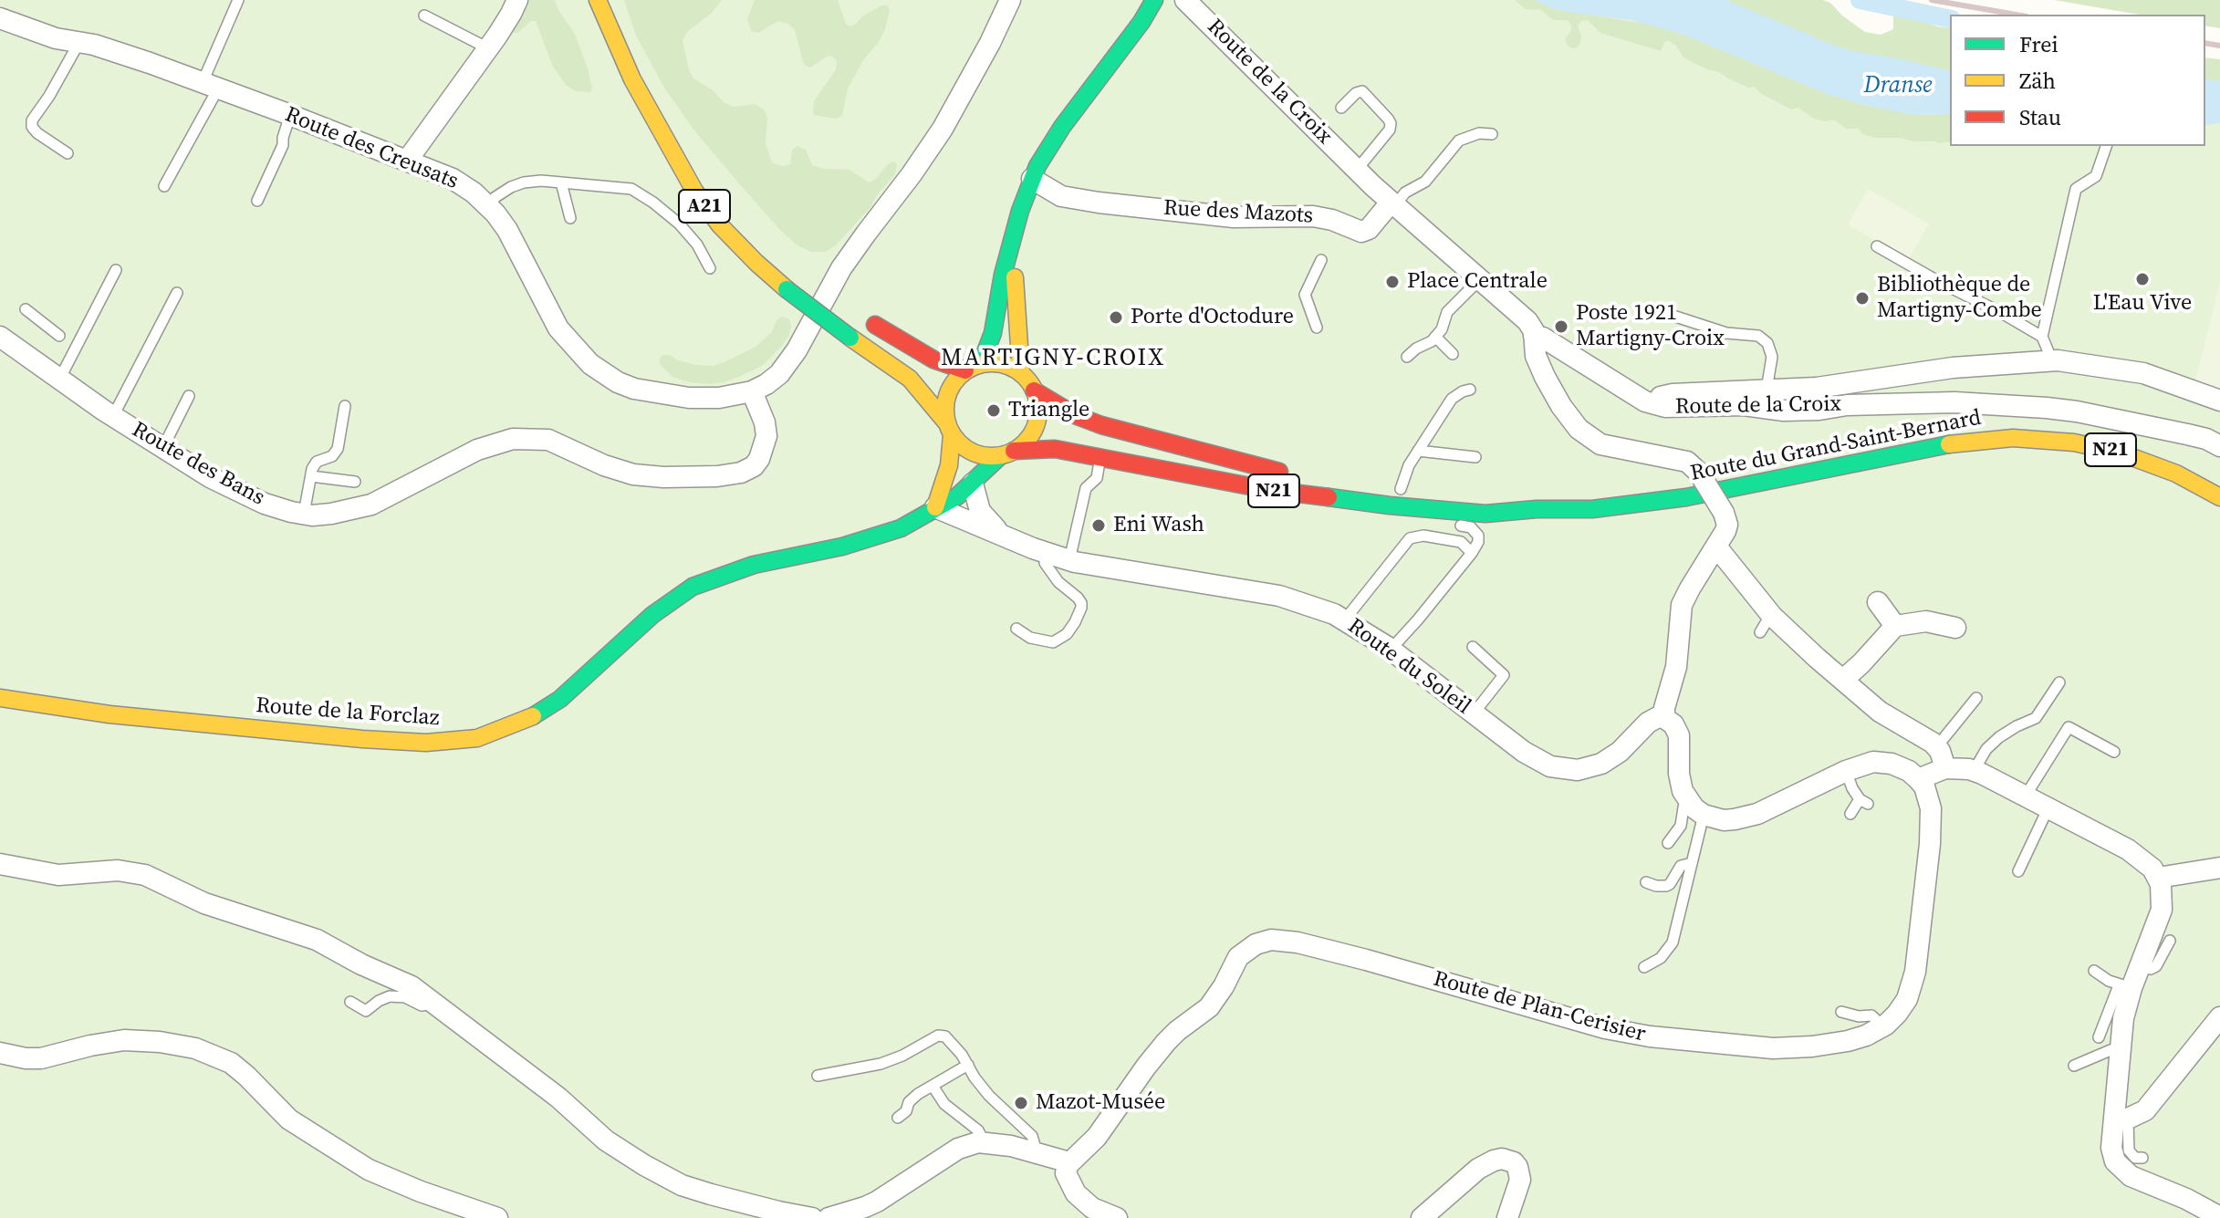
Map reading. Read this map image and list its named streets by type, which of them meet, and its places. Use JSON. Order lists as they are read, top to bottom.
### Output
{
  "streets": {
    "main road": [
      "A21",
      "Route du Grand-Saint-Bernard",
      "N21",
      "Route de la Forclaz"
    ],
    "street": [
      "Route de la Croix",
      "Route des Creusats",
      "Rue des Mazots",
      "Route des Bans",
      "Route du Soleil",
      "Route de Plan-Cerisier"
    ]
  },
  "crossings": [
    ["Route de la Croix", "Rue des Mazots"],
    ["Route des Creusats", "Route des Bans"],
    ["A21", "Route du Grand-Saint-Bernard"],
    ["A21", "N21"],
    ["A21", "Route de la Forclaz"],
    ["Route du Grand-Saint-Bernard", "N21"],
    ["Route du Grand-Saint-Bernard", "Route de la Forclaz"],
    ["N21", "Route de la Forclaz"],
    ["Route du Soleil", "Route de la Forclaz"]
  ],
  "districts": ["MARTIGNY-CROIX"],
  "water": ["Dranse"],
  "places": [
    "L'Eau Vive",
    "Place Centrale",
    "Bibliothèque de Martigny-Combe",
    "Porte d'Octodure",
    "Poste 1921 Martigny-Croix",
    "Triangle",
    "Eni Wash",
    "Mazot-Musée"
  ],
  "legend": ["Frei", "Zäh", "Stau"]
}
